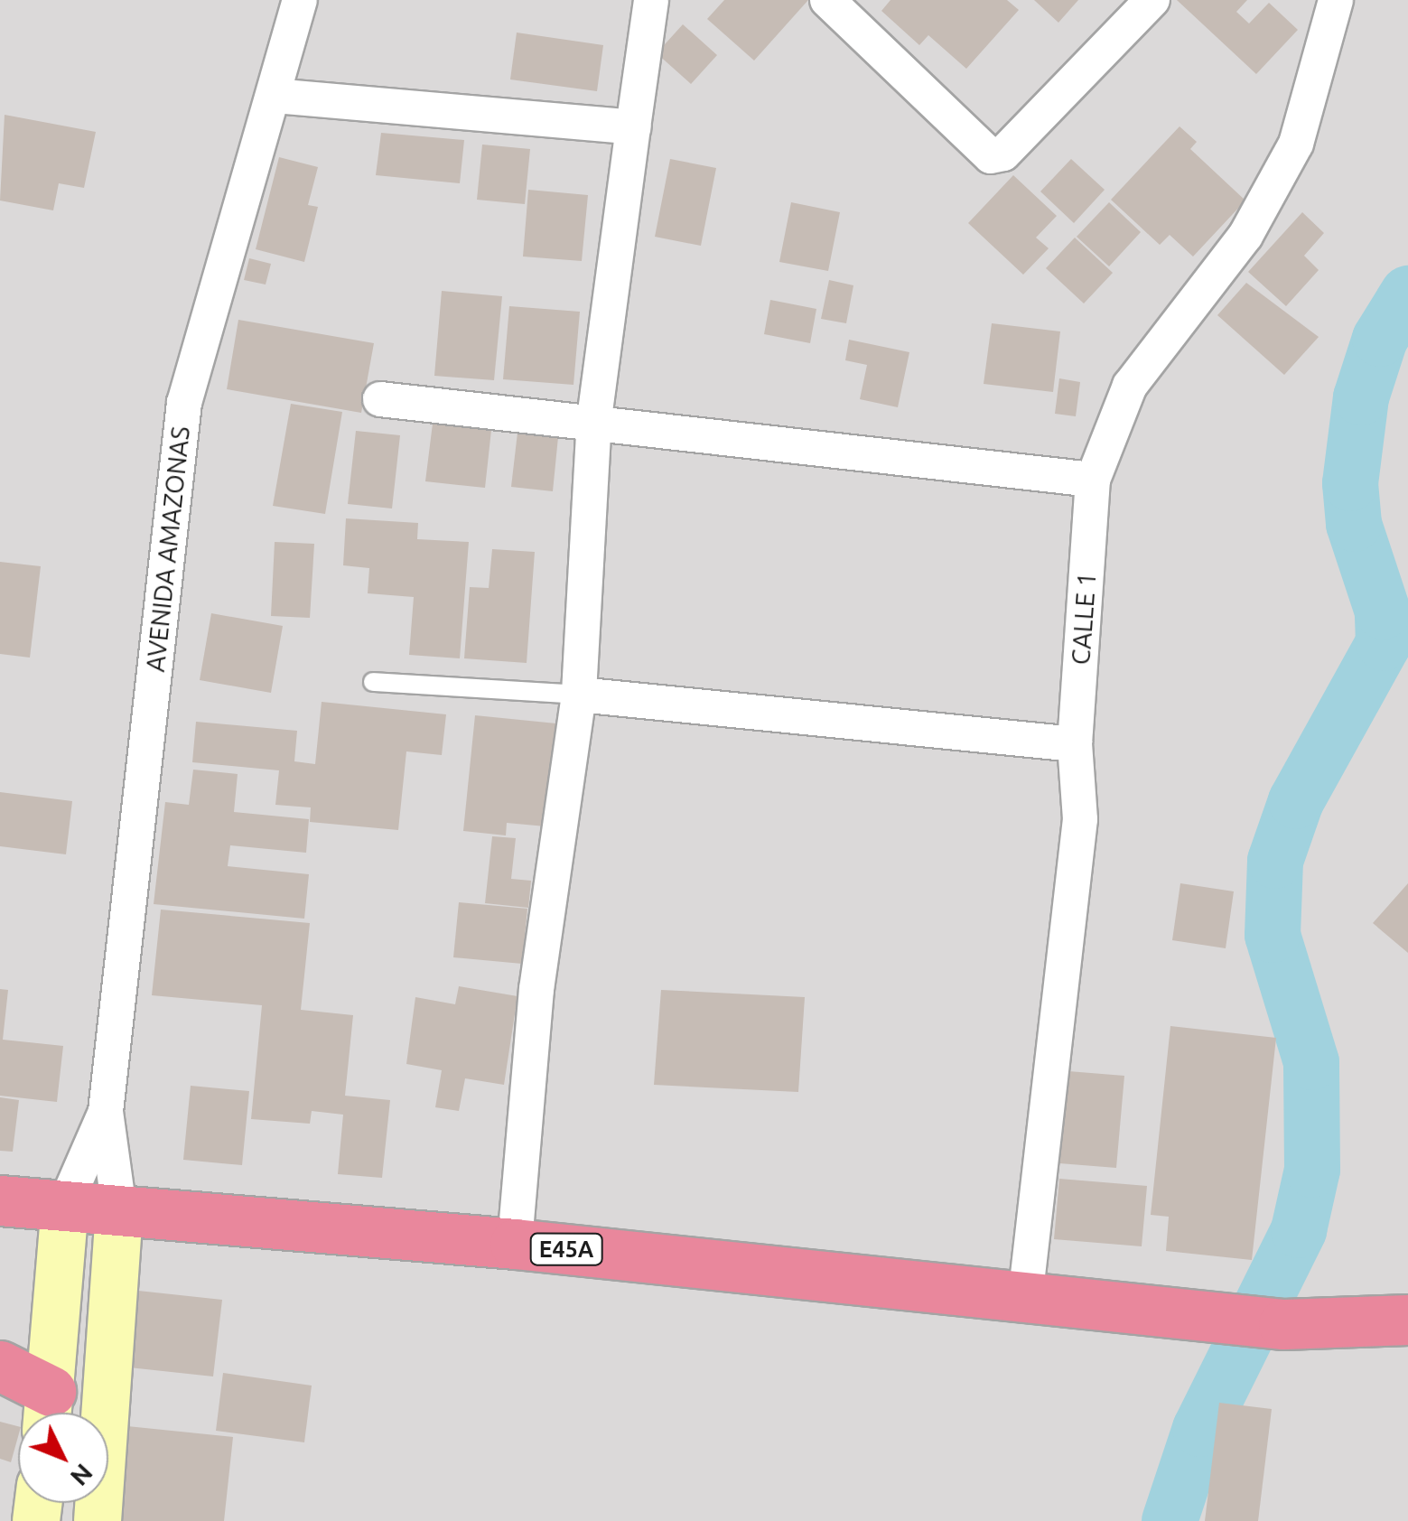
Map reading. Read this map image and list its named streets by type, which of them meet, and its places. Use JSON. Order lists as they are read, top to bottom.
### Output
{
  "streets": {
    "highway": ["E45A"],
    "main road": ["AVENIDA AMAZONAS"],
    "street": ["CALLE 1"]
  },
  "crossings": [
    ["AVENIDA AMAZONAS", "E45A"],
    ["CALLE 1", "E45A"]
  ],
  "north": "bottom right"
}
